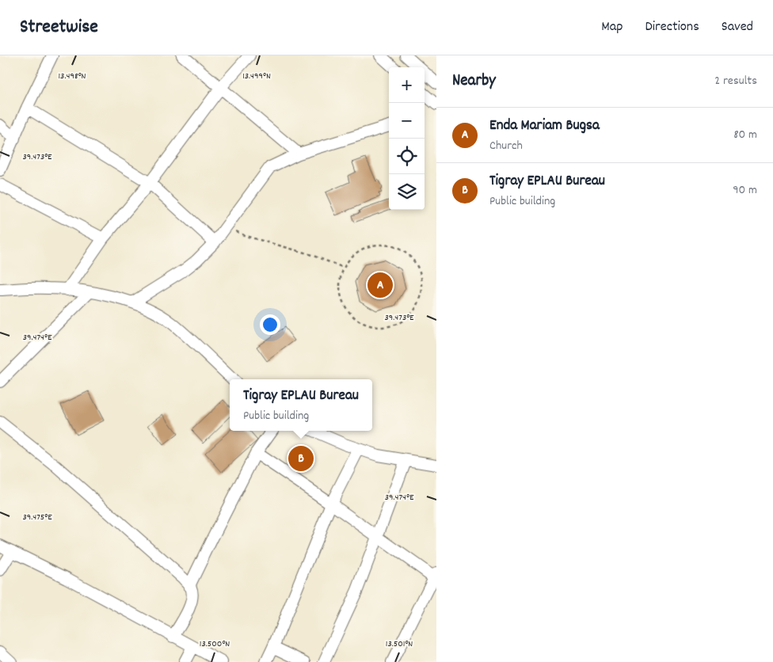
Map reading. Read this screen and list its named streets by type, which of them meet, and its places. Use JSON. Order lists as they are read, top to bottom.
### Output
{
  "page": {
    "header": "Streetwise",
    "nav": ["Map", "Directions", "Saved"],
    "heading": ["Nearby", "2 results"],
    "map_buttons": ["+", "−"],
    "list": [
      {
        "mark": "A",
        "name": "Enda Mariam Bugsa",
        "note": "Church",
        "value": "80 m"
      },
      {
        "mark": "B",
        "name": "Tigray EPLAU Bureau",
        "note": "Public building",
        "value": "90 m"
      }
    ],
    "pins": ["A", "B"],
    "popup": ["Tigray EPLAU Bureau", "Public building"]
  },
  "coordinates": [
    "13.498°N",
    "13.499°N",
    "39.473°E",
    "39.474°E",
    "39.475°E",
    "13.500°N",
    "13.501°N"
  ]
}
